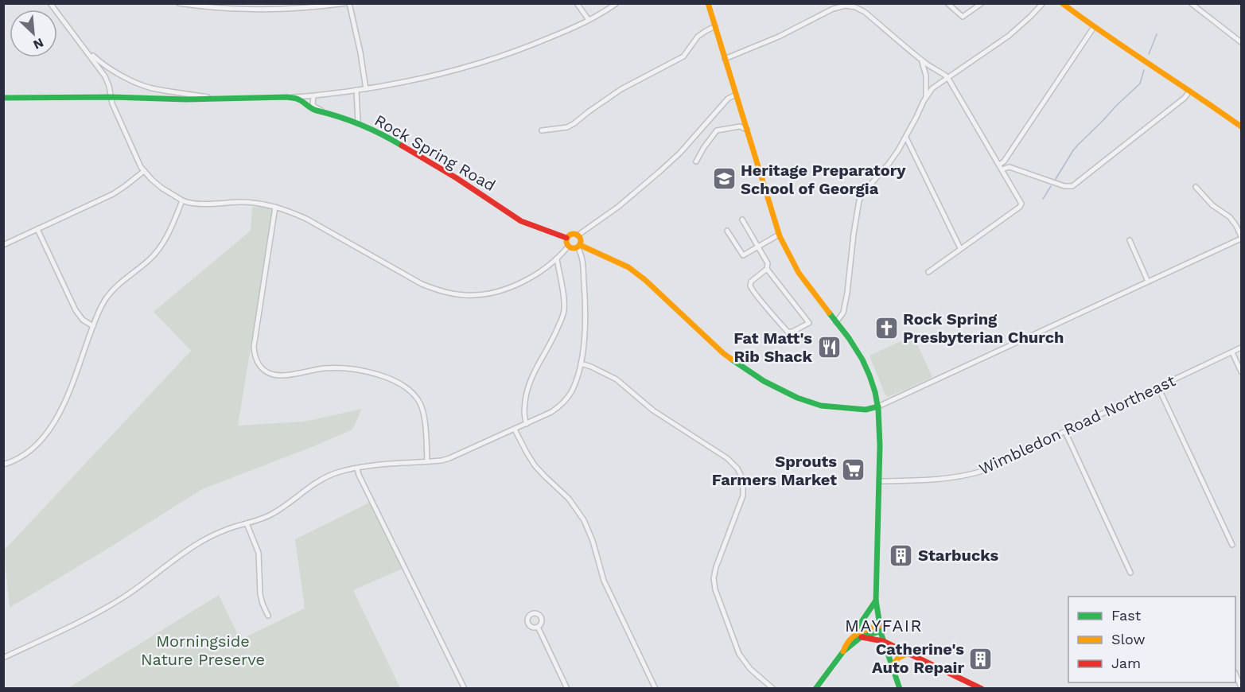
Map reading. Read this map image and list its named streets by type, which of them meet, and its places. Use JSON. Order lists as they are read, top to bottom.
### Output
{
  "streets": {
    "main road": ["Rock Spring Road"],
    "street": ["Wimbledon Road Northeast"]
  },
  "districts": ["MAYFAIR"],
  "parks": ["Morningside Nature Preserve"],
  "places": {
    "school or university": ["Heritage Preparatory School of Georgia"],
    "church": ["Rock Spring Presbyterian Church"],
    "restaurant": ["Fat Matt's Rib Shack"],
    "supermarket": ["Sprouts Farmers Market"],
    "building": ["Starbucks", "Catherine's Auto Repair"]
  },
  "legend": ["Fast", "Slow", "Jam"],
  "north": "bottom right"
}
